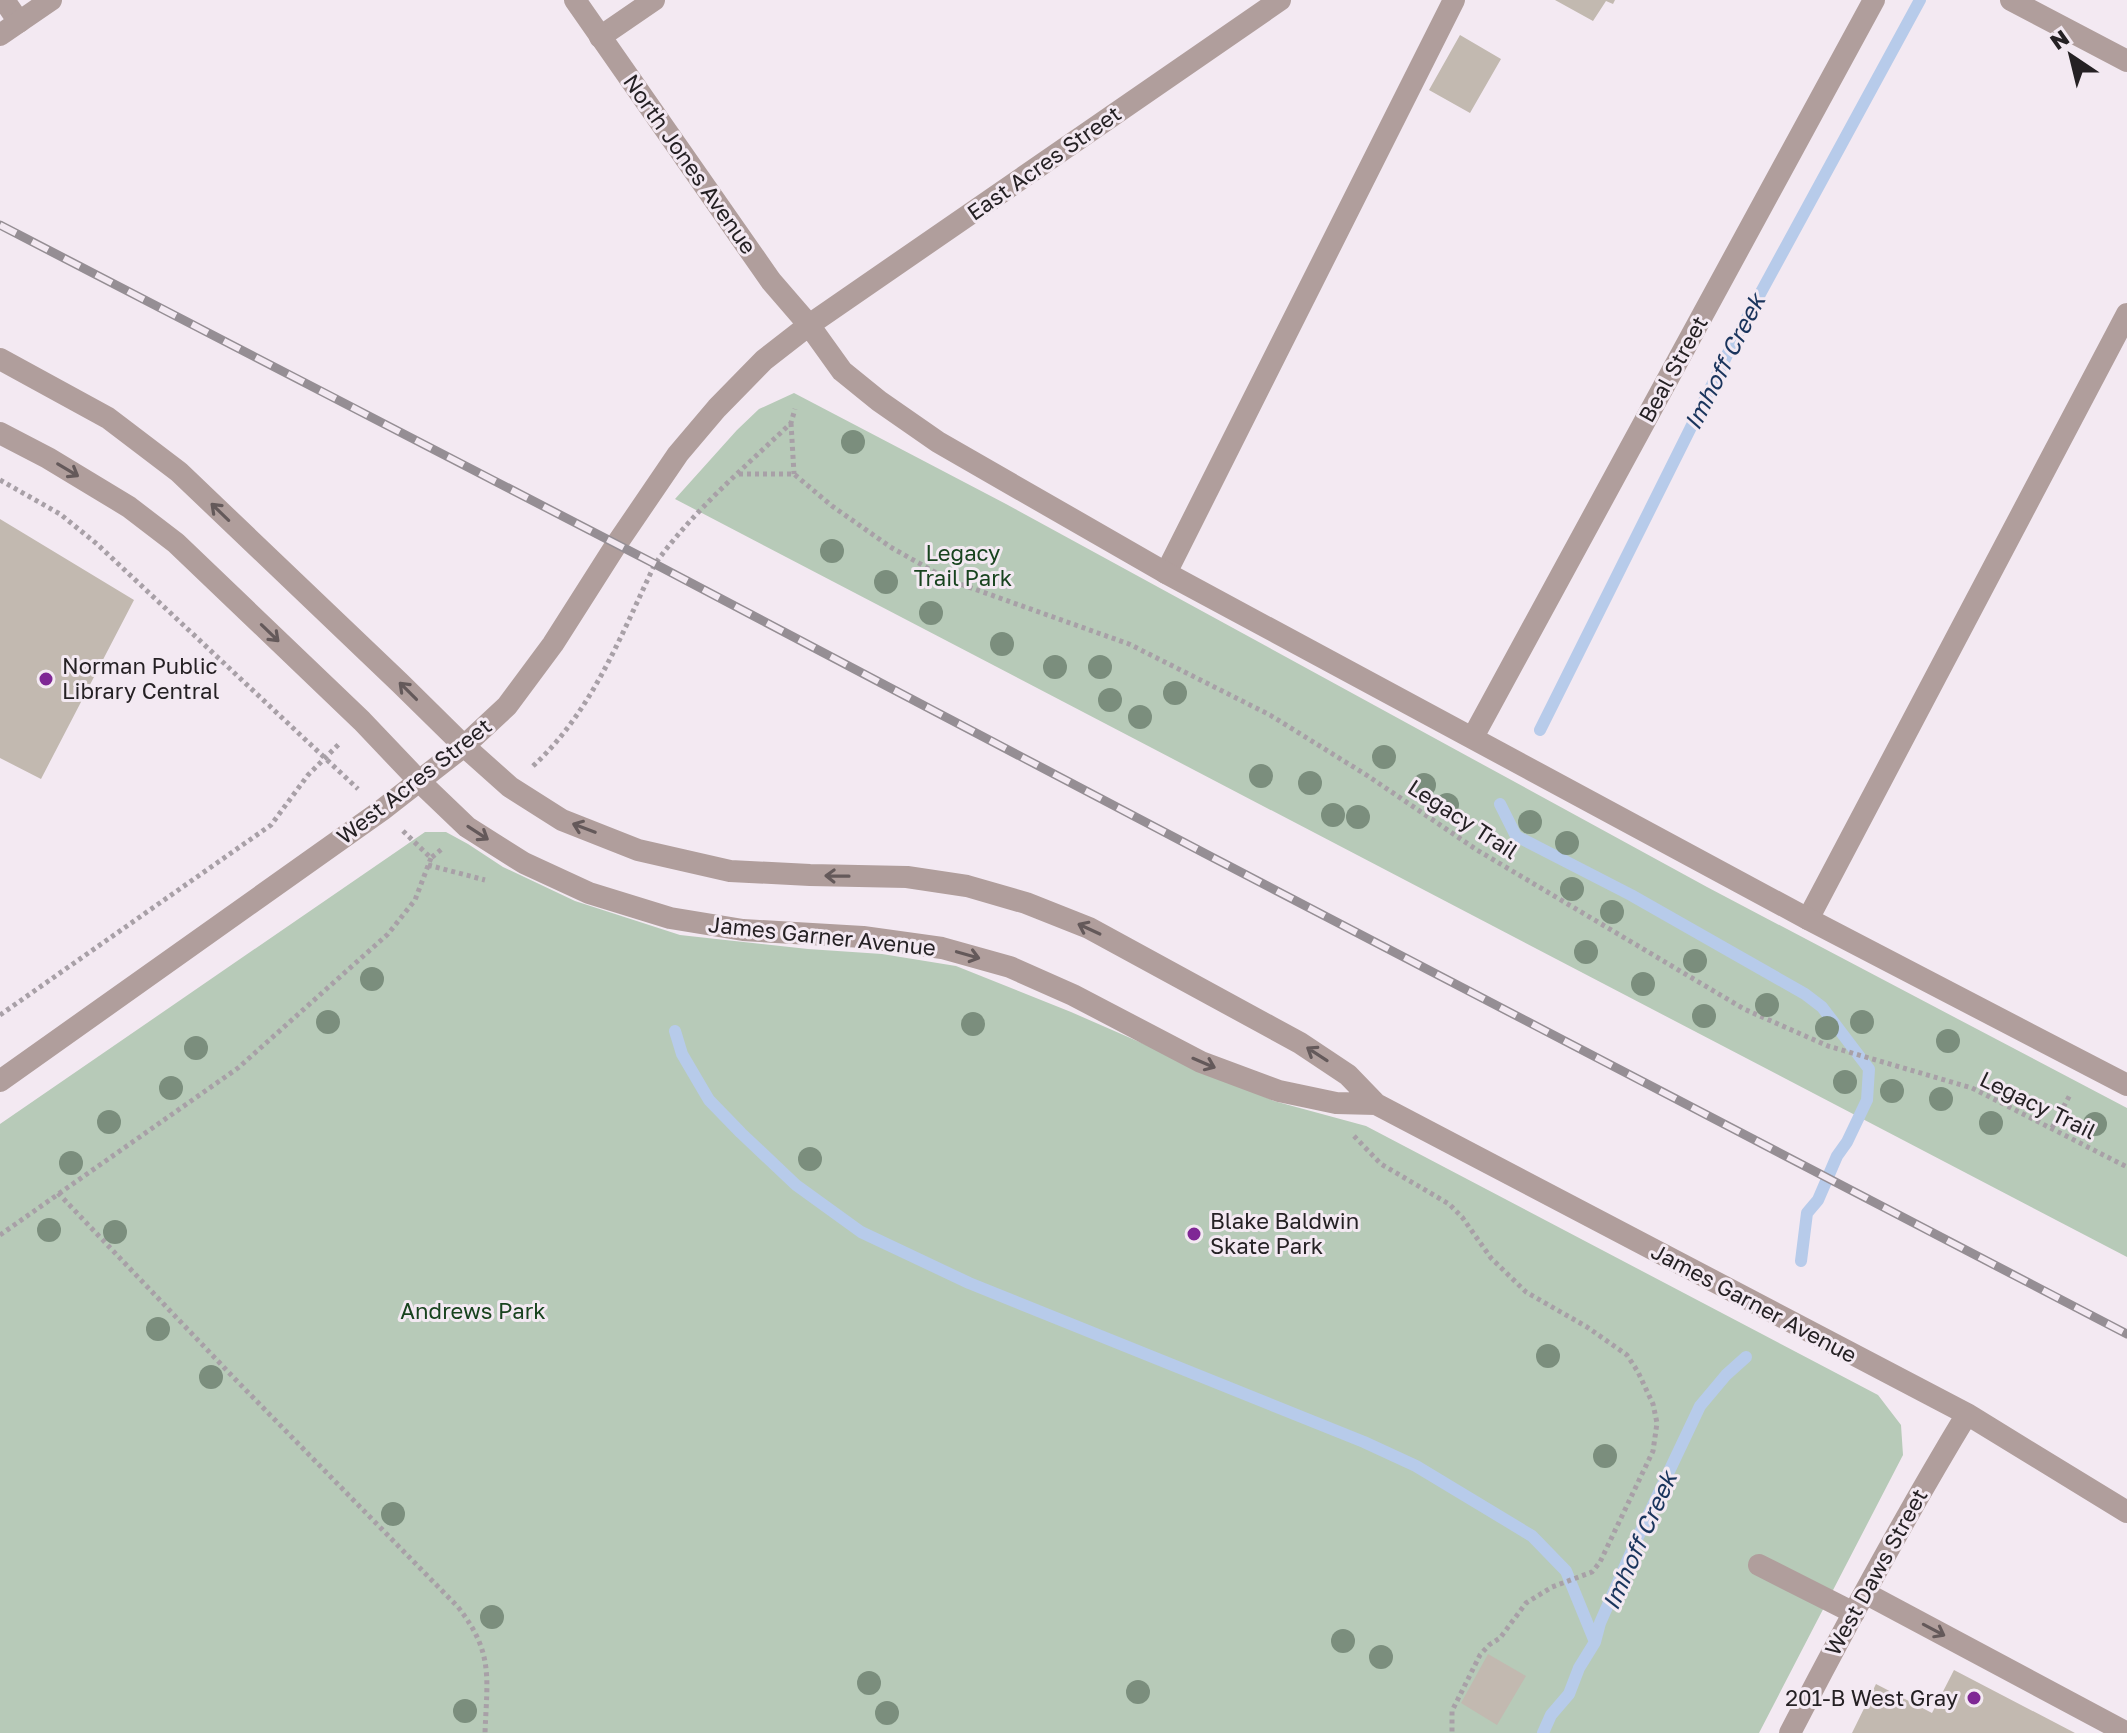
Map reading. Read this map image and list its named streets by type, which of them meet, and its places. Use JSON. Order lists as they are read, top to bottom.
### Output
{
  "streets": {
    "street": [
      "East Acres Street",
      "North Jones Avenue",
      "Beal Street",
      "West Acres Street",
      "James Garner Avenue",
      "West Daws Street"
    ],
    "path": ["Legacy Trail"]
  },
  "crossings": [
    ["East Acres Street", "North Jones Avenue"],
    ["East Acres Street", "West Acres Street"],
    ["North Jones Avenue", "Beal Street"],
    ["North Jones Avenue", "West Acres Street"],
    ["West Acres Street", "James Garner Avenue"],
    ["James Garner Avenue", "West Daws Street"]
  ],
  "water": ["Imhoff Creek"],
  "parks": ["Legacy Trail Park", "Andrews Park"],
  "places": ["Norman Public Library Central", "Blake Baldwin Skate Park", "201-B West Gray"],
  "north": "top left"
}
